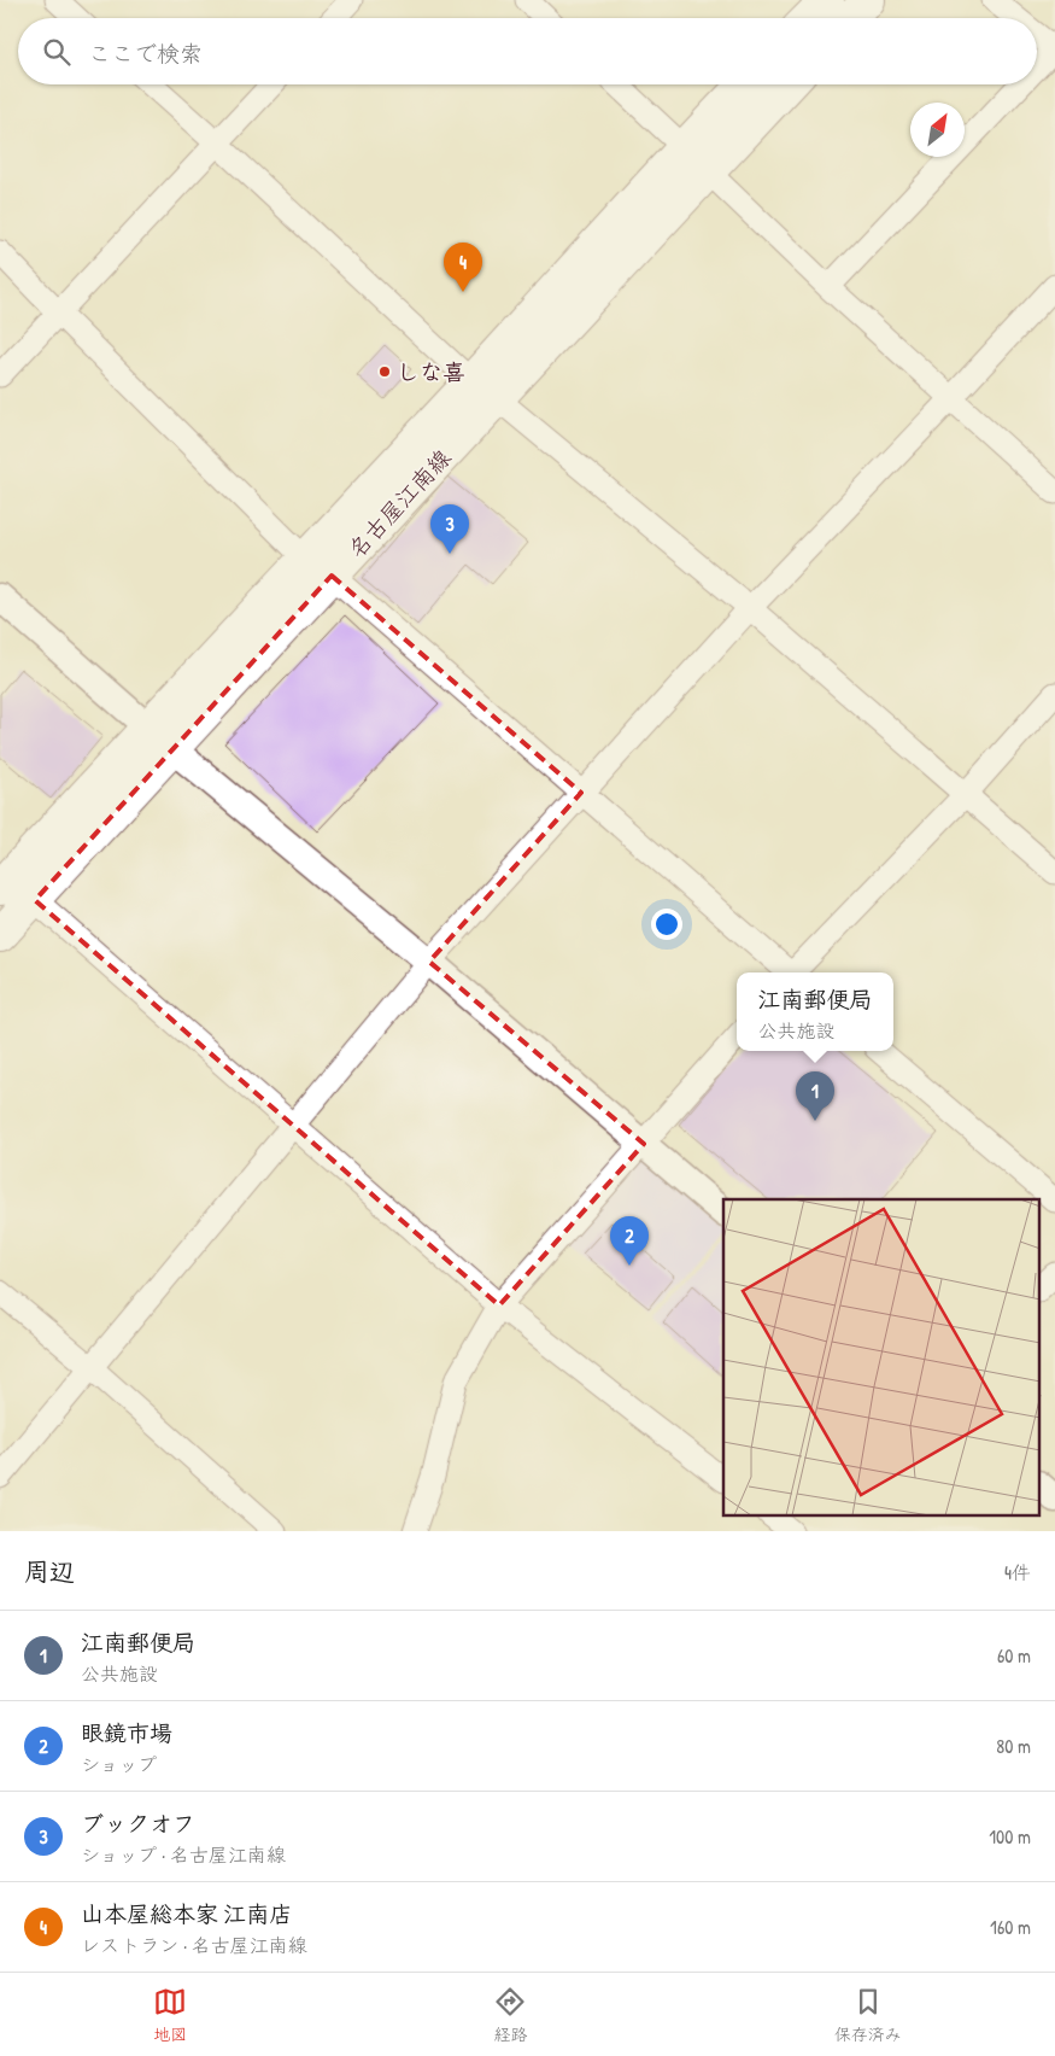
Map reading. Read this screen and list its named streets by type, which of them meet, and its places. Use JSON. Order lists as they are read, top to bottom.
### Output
{
  "streets": {
    "main road": ["名古屋江南線"]
  },
  "places": ["しな喜"],
  "north": "top right",
  "page": {
    "search": "ここで検索",
    "pins": [
      "4",
      "3",
      "1",
      "2"
    ],
    "popup": ["江南郵便局", "公共施設"],
    "heading": ["周辺", "4件"],
    "list": [
      {
        "mark": "1",
        "name": "江南郵便局",
        "note": "公共施設",
        "value": "60 m"
      },
      {
        "mark": "2",
        "name": "眼鏡市場",
        "note": "ショップ",
        "value": "80 m"
      },
      {
        "mark": "3",
        "name": "ブックオフ",
        "note": "ショップ · 名古屋江南線",
        "value": "100 m"
      },
      {
        "mark": "4",
        "name": "山本屋総本家 江南店",
        "note": "レストラン · 名古屋江南線",
        "value": "160 m"
      }
    ],
    "nav": ["地図", "経路", "保存済み"]
  }
}
